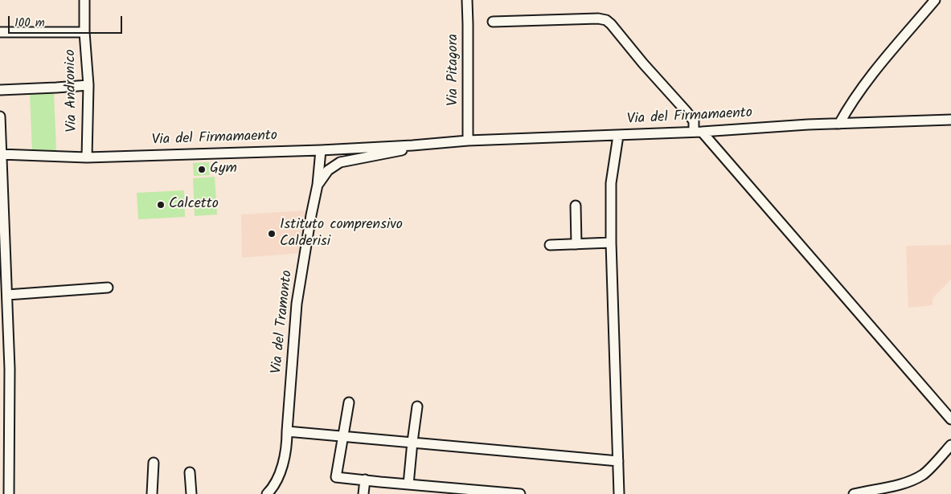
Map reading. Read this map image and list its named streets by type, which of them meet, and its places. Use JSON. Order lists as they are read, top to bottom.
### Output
{
  "streets": {
    "street": [
      "Via Pitagora",
      "Via Andronico",
      "Via del Firmamaento",
      "Via del Tramonto"
    ]
  },
  "crossings": [
    ["Via Pitagora", "Via del Firmamaento"],
    ["Via Andronico", "Via del Firmamaento"],
    ["Via del Firmamaento", "Via del Tramonto"]
  ],
  "places": ["Gym", "Calcetto", "Istituto comprensivo Calderisi"],
  "scale_bar": "100 m"
}
